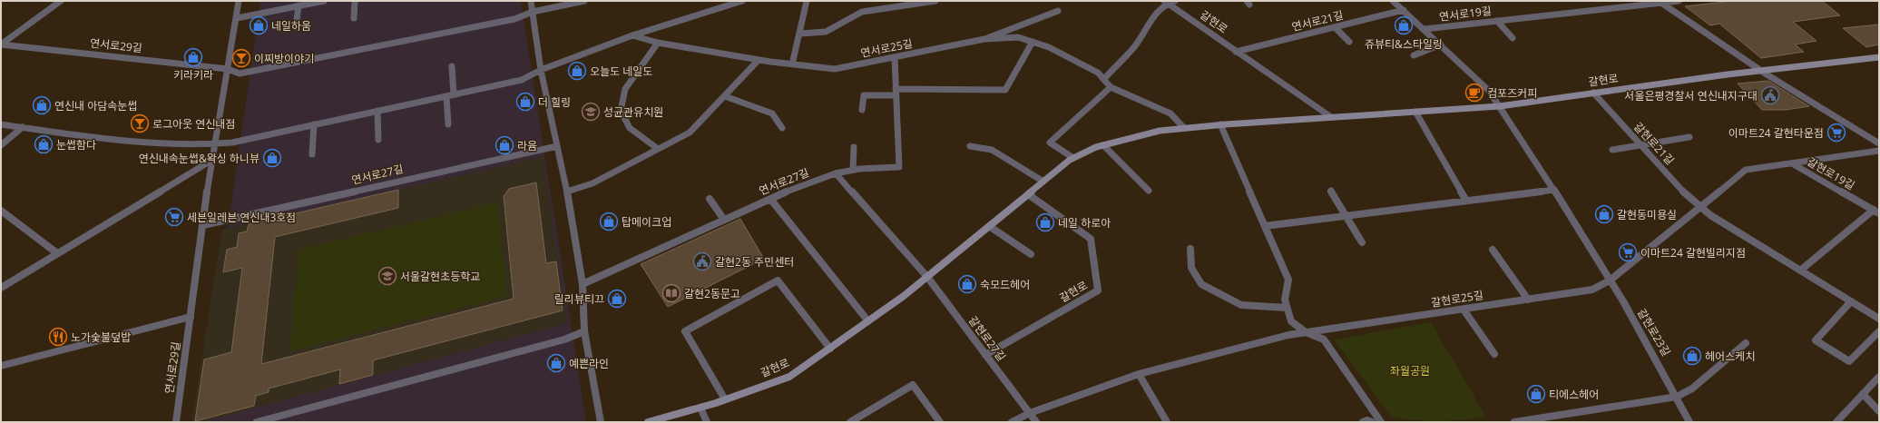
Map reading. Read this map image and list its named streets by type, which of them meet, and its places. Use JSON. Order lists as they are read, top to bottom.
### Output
{
  "streets": {
    "main road": ["갈현로"],
    "street": [
      "연서로19길",
      "연서로21길",
      "연서로29길",
      "연서로25길",
      "갈현로21길",
      "갈현로19길",
      "연서로27길",
      "갈현로25길",
      "갈현로23길",
      "갈현로27길"
    ]
  },
  "crossings": [
    ["연서로21길", "갈현로"],
    ["갈현로", "갈현로21길"],
    ["갈현로", "갈현로23길"],
    ["갈현로", "갈현로27길"],
    ["연서로29길", "연서로27길"],
    ["연서로25길", "연서로27길"],
    ["갈현로25길", "갈현로23길"]
  ],
  "parks": ["좌월공원"],
  "places": {
    "shop": [
      "네일하움",
      "쥬뷰티&스타일링",
      "키라키라",
      "오늘도 네일도",
      "더 힐링",
      "연신내 아담속눈썹",
      "눈썹함다",
      "라윰",
      "연신내속눈썹&왁싱 하니뷰",
      "갈현동미용실",
      "탑메이크업",
      "네일 하로아",
      "숙모드헤어",
      "릴리뷰티끄",
      "헤어스케치",
      "예쁜라인",
      "티에스헤어"
    ],
    "bar": ["이찌방이야기", "로그아웃 연신내점"],
    "cafe": ["컴포즈커피"],
    "public building": ["서울은평경찰서 연신내지구대", "갈현2동 주민센터"],
    "school or university": ["성균관유치원", "서울갈현초등학교"],
    "supermarket": ["이마트24 갈현타운점", "세븐일레븐 연신내3호점", "이마트24 갈현빌리지점"],
    "library": ["갈현2동문고"],
    "restaurant": ["노가숯불덮밥"]
  }
}
